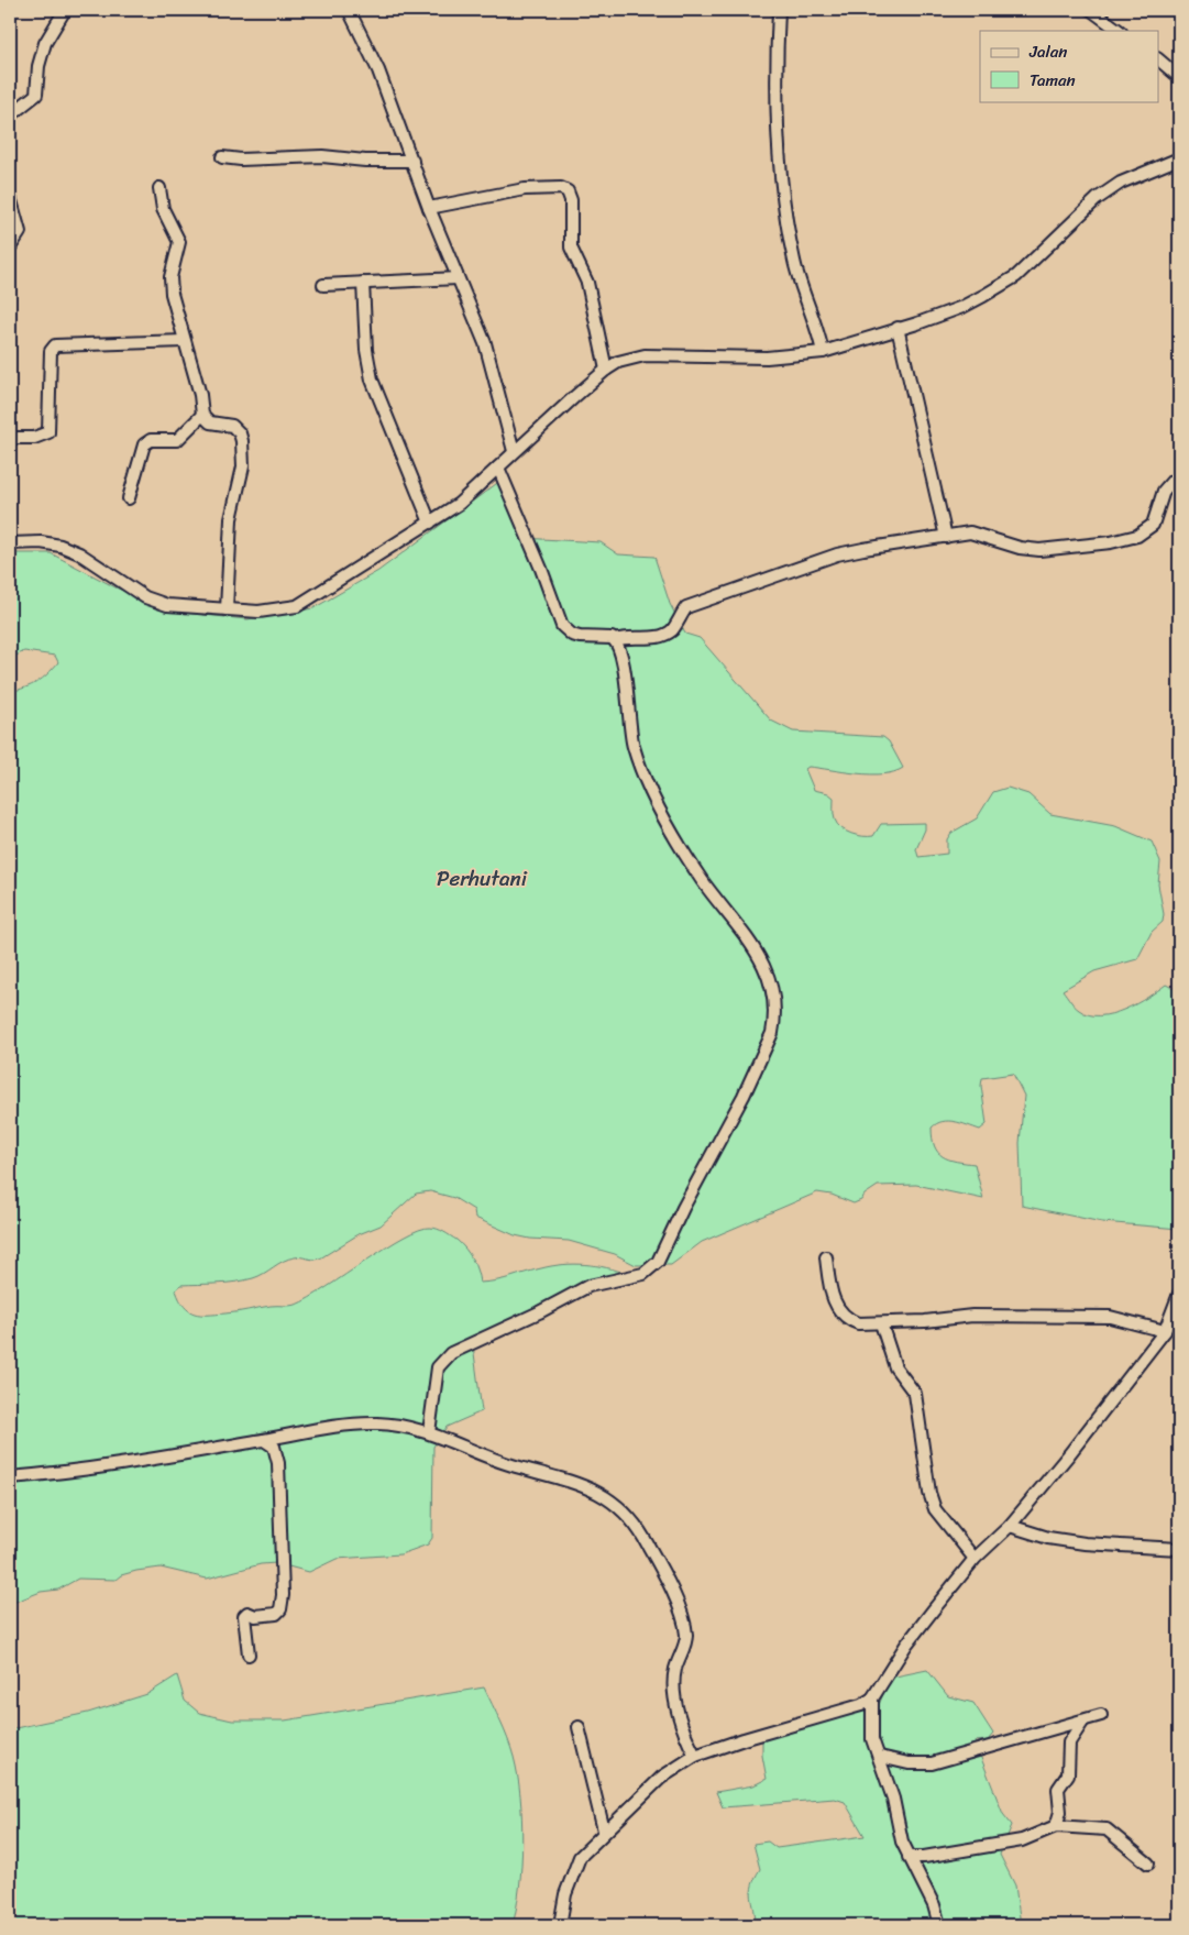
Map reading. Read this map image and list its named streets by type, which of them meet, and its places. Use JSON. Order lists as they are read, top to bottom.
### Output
{
  "parks": ["Perhutani"],
  "legend": ["Jalan", "Taman"]
}
